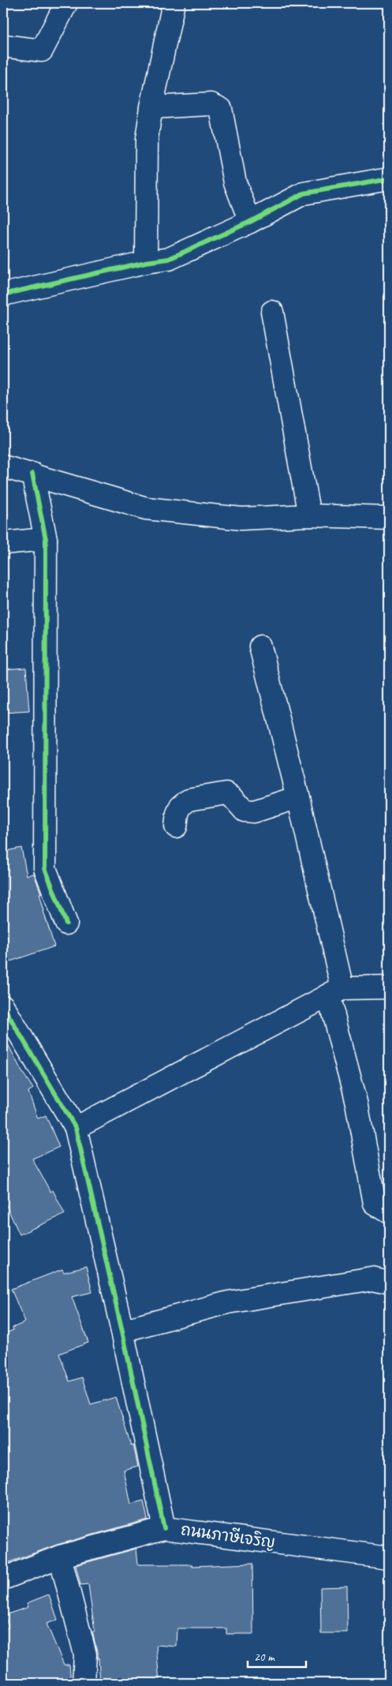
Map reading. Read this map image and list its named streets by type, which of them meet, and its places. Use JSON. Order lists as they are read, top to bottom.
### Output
{
  "streets": {
    "street": ["ถนนภาษีเจริญ"]
  },
  "scale_bar": "20 m"
}
